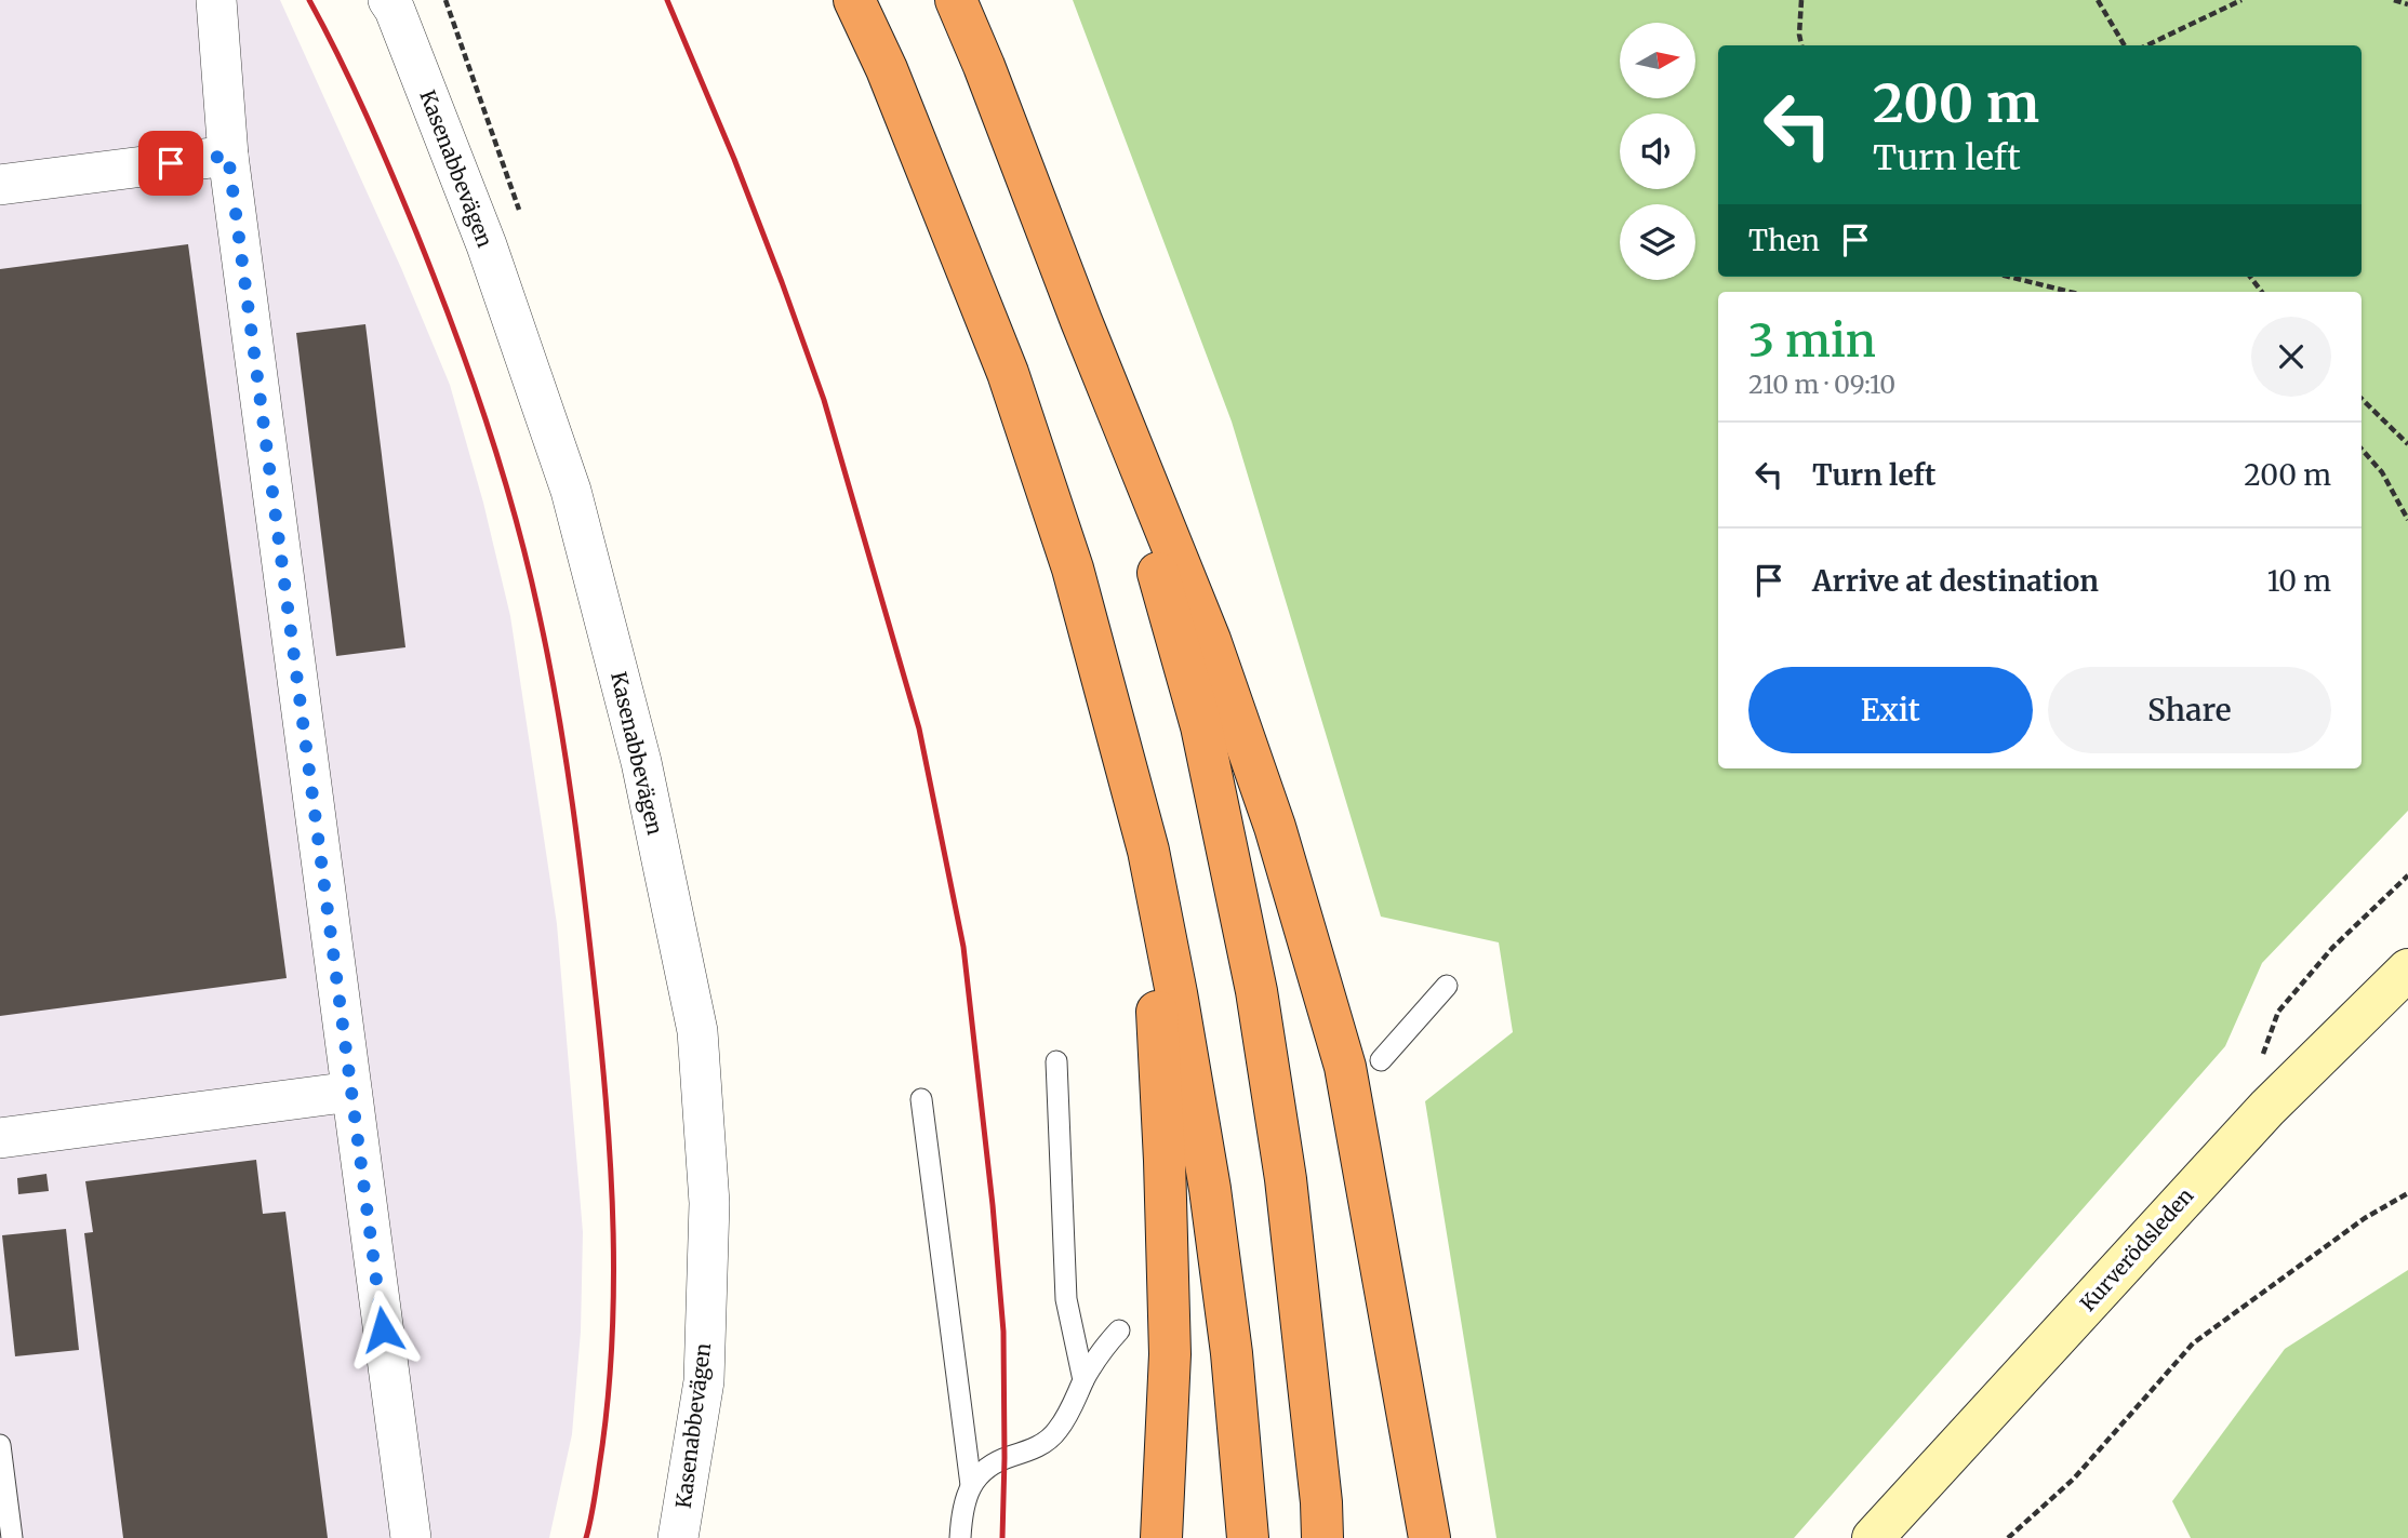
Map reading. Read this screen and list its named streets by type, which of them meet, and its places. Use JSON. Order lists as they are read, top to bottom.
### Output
{
  "streets": {
    "main road": ["Kurverödsleden"],
    "street": ["Kasenabbevägen"]
  },
  "north": "right",
  "page": {
    "turn": ["200 m", "Turn left"],
    "then": "Then",
    "heading": ["3 min", "210 m · 09:10"],
    "list": [
      {
        "name": "Turn left",
        "value": "200 m"
      },
      {
        "name": "Arrive at destination",
        "value": "10 m"
      }
    ],
    "buttons": ["Exit", "Share"]
  }
}
